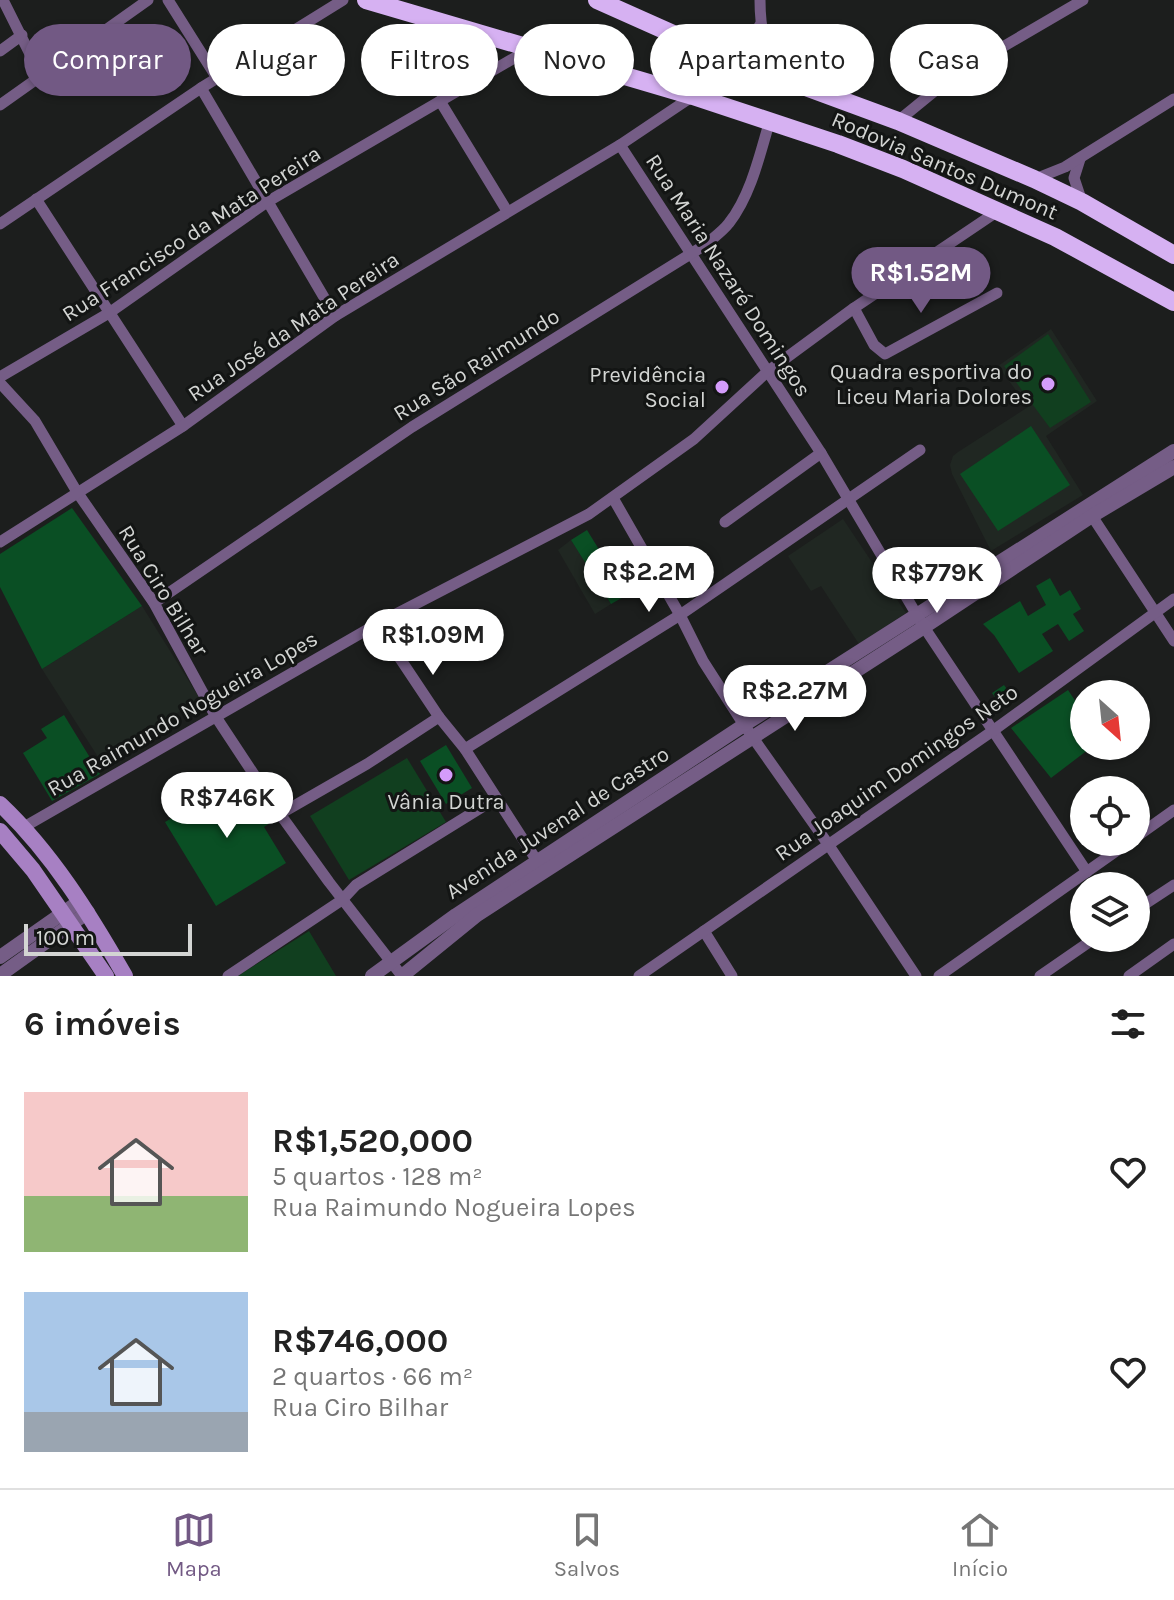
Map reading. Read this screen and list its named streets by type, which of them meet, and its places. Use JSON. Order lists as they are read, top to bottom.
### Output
{
  "streets": {
    "highway": ["Rodovia Santos Dumont"],
    "street": [
      "Rua Francisco da Mata Pereira",
      "Rua Maria Nazaré Domingos",
      "Rua José da Mata Pereira",
      "Rua São Raimundo",
      "Rua Ciro Bilhar",
      "Rua Raimundo Nogueira Lopes",
      "Rua Joaquim Domingos Neto",
      "Avenida Juvenal de Castro"
    ]
  },
  "crossings": [
    ["Rodovia Santos Dumont", "Rua José da Mata Pereira"],
    ["Rodovia Santos Dumont", "Rua São Raimundo"],
    ["Rodovia Santos Dumont", "Rua Raimundo Nogueira Lopes"],
    ["Rua Maria Nazaré Domingos", "Rua José da Mata Pereira"],
    ["Rua Maria Nazaré Domingos", "Rua São Raimundo"],
    ["Rua Maria Nazaré Domingos", "Rua Raimundo Nogueira Lopes"],
    ["Rua Maria Nazaré Domingos", "Rua Joaquim Domingos Neto"],
    ["Rua Maria Nazaré Domingos", "Avenida Juvenal de Castro"],
    ["Rua José da Mata Pereira", "Rua Ciro Bilhar"],
    ["Rua São Raimundo", "Rua Ciro Bilhar"],
    ["Rua Ciro Bilhar", "Rua Raimundo Nogueira Lopes"],
    ["Rua Ciro Bilhar", "Avenida Juvenal de Castro"]
  ],
  "places": ["Quadra esportiva do Liceu Maria Dolores", "Previdência Social", "Vânia Dutra"],
  "scale_bar": "100 m",
  "north": "bottom right",
  "page": {
    "chip": [
      "Comprar",
      "Alugar",
      "Filtros",
      "Novo",
      "Apartamento",
      "Casa"
    ],
    "price": [
      "R$1.52M",
      "R$2.2M",
      "R$779K",
      "R$1.09M",
      "R$2.27M",
      "R$746K"
    ],
    "scale": "100 m",
    "heading": "6 imóveis",
    "list": [
      {
        "name": "R$1,520,000",
        "note": "5 quartos · 128 m² · Rua Raimundo Nogueira Lopes"
      },
      {
        "name": "R$746,000",
        "note": "2 quartos · 66 m² · Rua Ciro Bilhar"
      }
    ],
    "tabs": ["Mapa", "Salvos", "Início"]
  }
}
